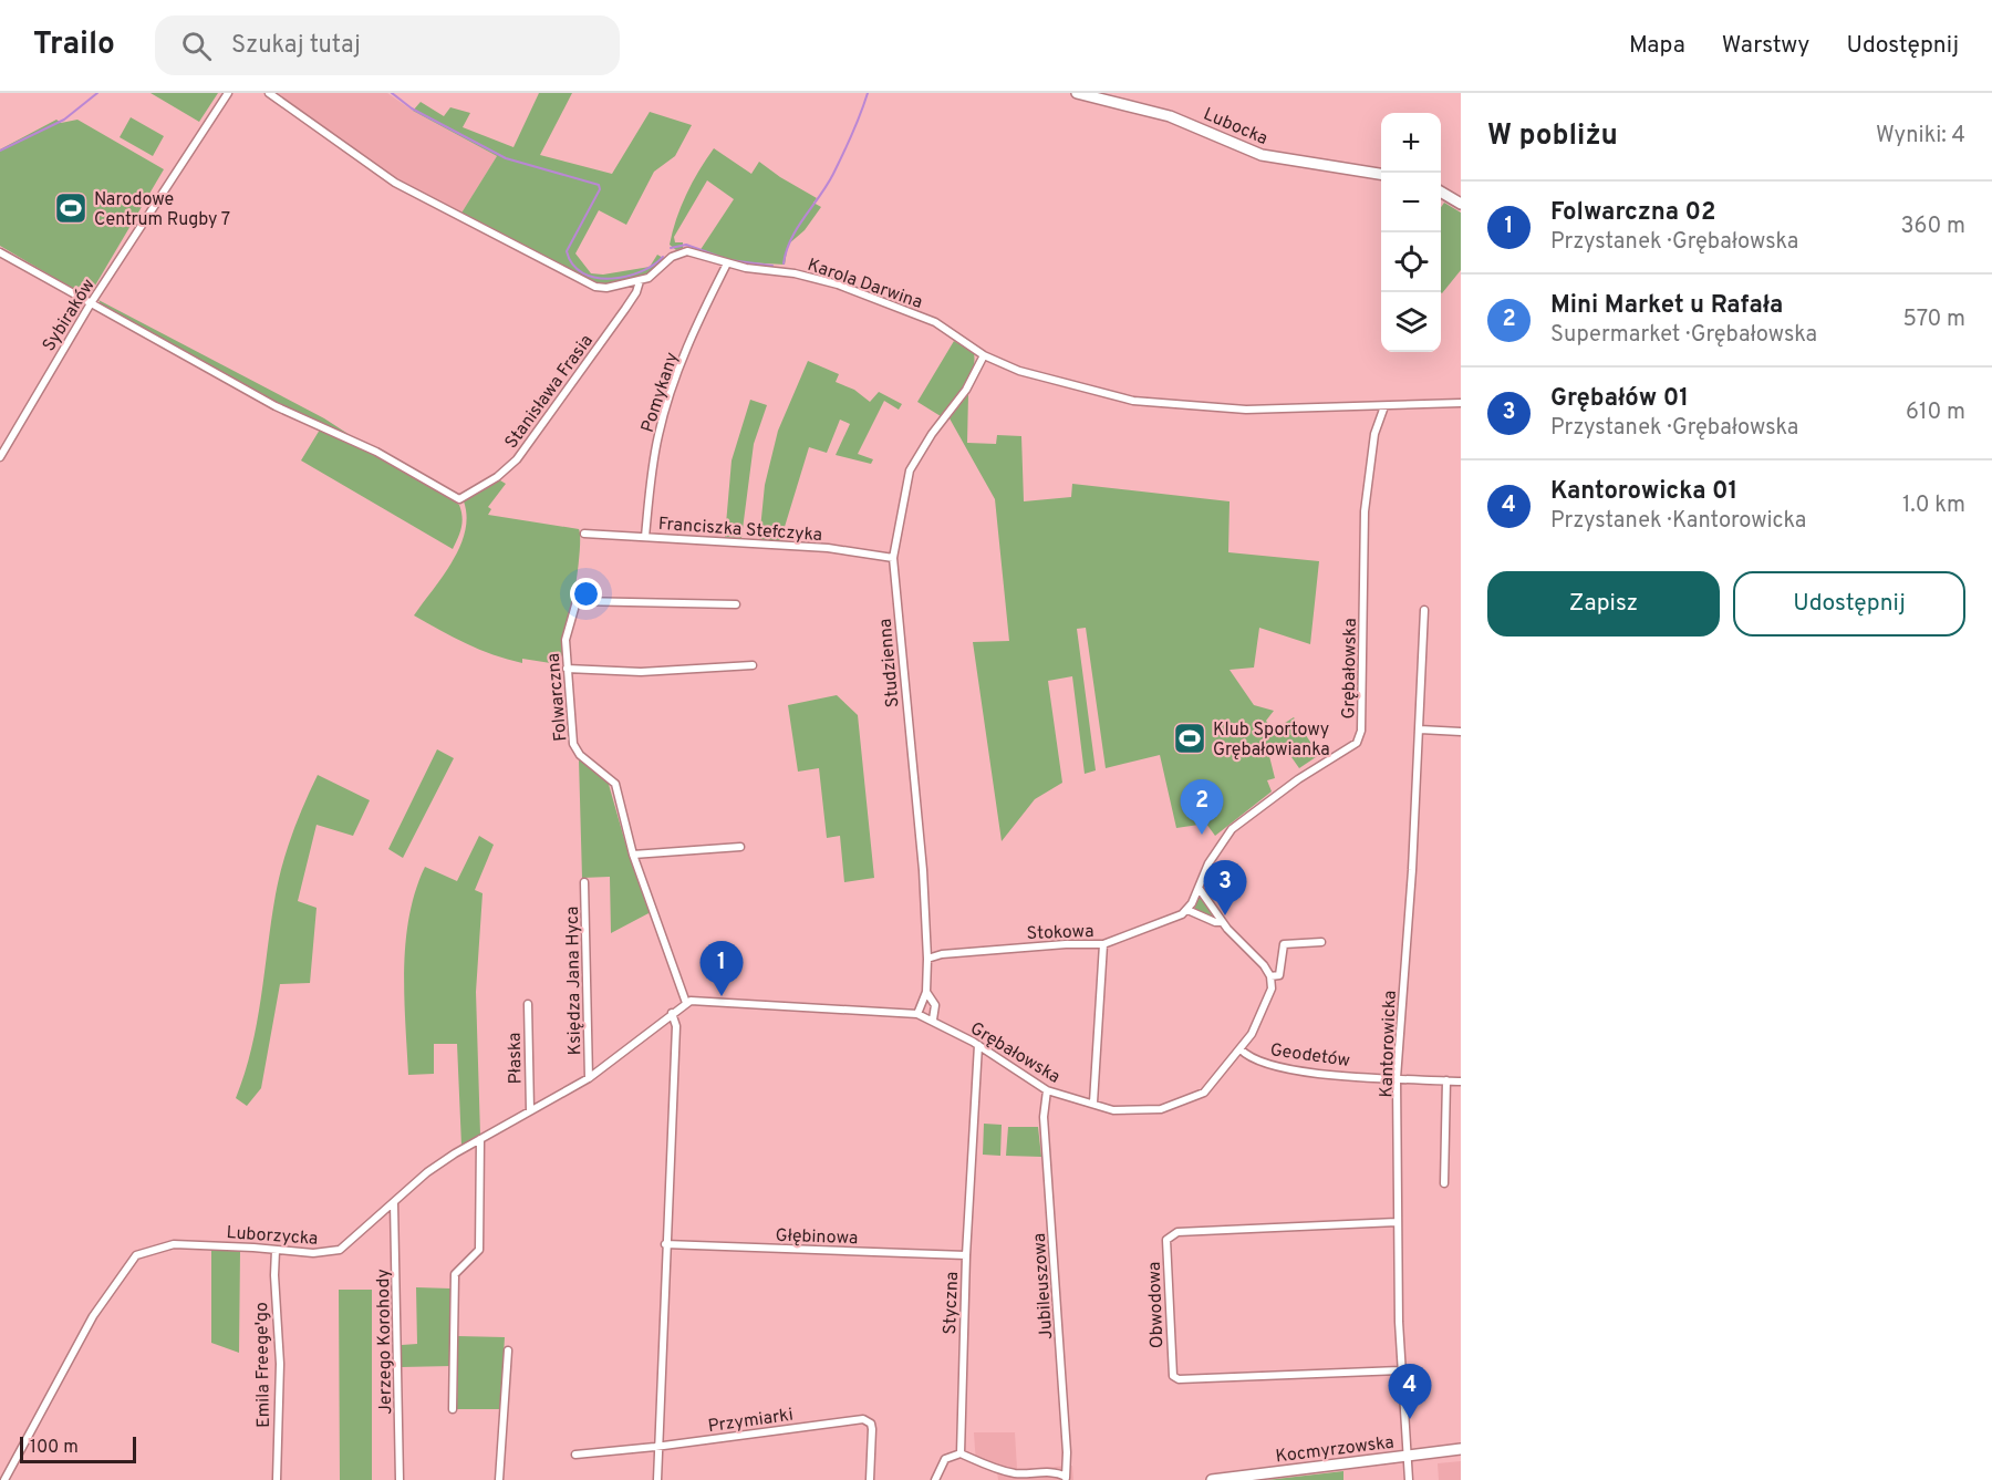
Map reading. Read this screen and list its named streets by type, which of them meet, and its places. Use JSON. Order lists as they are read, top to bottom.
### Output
{
  "streets": {
    "street": [
      "Lubocka",
      "Karola Darwina",
      "Sybiraków",
      "Stanisława Frasia",
      "Pomykany",
      "Franciszka Stefczyka",
      "Studzienna",
      "Grębałowska",
      "Folwarczna",
      "Stokowa",
      "Księdza Jana Hyca",
      "Kantorowicka",
      "Geodetów",
      "Płaska",
      "Luborzycka",
      "Głębinowa",
      "Jubileuszowa",
      "Styczna",
      "Obwodowa",
      "Jerzego Korohody",
      "Emila Freege'go",
      "Przymiarki",
      "Kocmyrzowska"
    ]
  },
  "crossings": [
    ["Karola Darwina", "Stanisława Frasia"],
    ["Karola Darwina", "Pomykany"],
    ["Karola Darwina", "Studzienna"],
    ["Karola Darwina", "Grębałowska"],
    ["Sybiraków", "Stanisława Frasia"],
    ["Pomykany", "Franciszka Stefczyka"],
    ["Franciszka Stefczyka", "Studzienna"],
    ["Studzienna", "Grębałowska"],
    ["Studzienna", "Stokowa"],
    ["Grębałowska", "Folwarczna"],
    ["Grębałowska", "Stokowa"],
    ["Grębałowska", "Geodetów"],
    ["Grębałowska", "Jubileuszowa"],
    ["Grębałowska", "Styczna"],
    ["Stokowa", "Geodetów"],
    ["Księdza Jana Hyca", "Luborzycka"],
    ["Kantorowicka", "Geodetów"],
    ["Kantorowicka", "Obwodowa"],
    ["Kantorowicka", "Kocmyrzowska"],
    ["Płaska", "Luborzycka"],
    ["Luborzycka", "Jerzego Korohody"],
    ["Luborzycka", "Emila Freege'go"],
    ["Głębinowa", "Styczna"]
  ],
  "places": {
    "sports": ["Narodowe Centrum Rugby 7", "Klub Sportowy Grębałowianka"]
  },
  "scale_bar": "100 m",
  "page": {
    "header": "Trailo",
    "search": "Szukaj tutaj",
    "nav": ["Mapa", "Warstwy", "Udostępnij"],
    "heading": ["W pobliżu", "Wyniki: 4"],
    "map_buttons": ["+", "−"],
    "list": [
      {
        "mark": "1",
        "name": "Folwarczna 02",
        "note": "Przystanek · Grębałowska",
        "value": "360 m"
      },
      {
        "mark": "2",
        "name": "Mini Market u Rafała",
        "note": "Supermarket · Grębałowska",
        "value": "570 m"
      },
      {
        "mark": "3",
        "name": "Grębałów 01",
        "note": "Przystanek · Grębałowska",
        "value": "610 m"
      },
      {
        "mark": "4",
        "name": "Kantorowicka 01",
        "note": "Przystanek · Kantorowicka",
        "value": "1.0 km"
      }
    ],
    "buttons": ["Zapisz", "Udostępnij"],
    "pins": [
      "2",
      "3",
      "1",
      "4"
    ],
    "scale": "100 m"
  }
}
